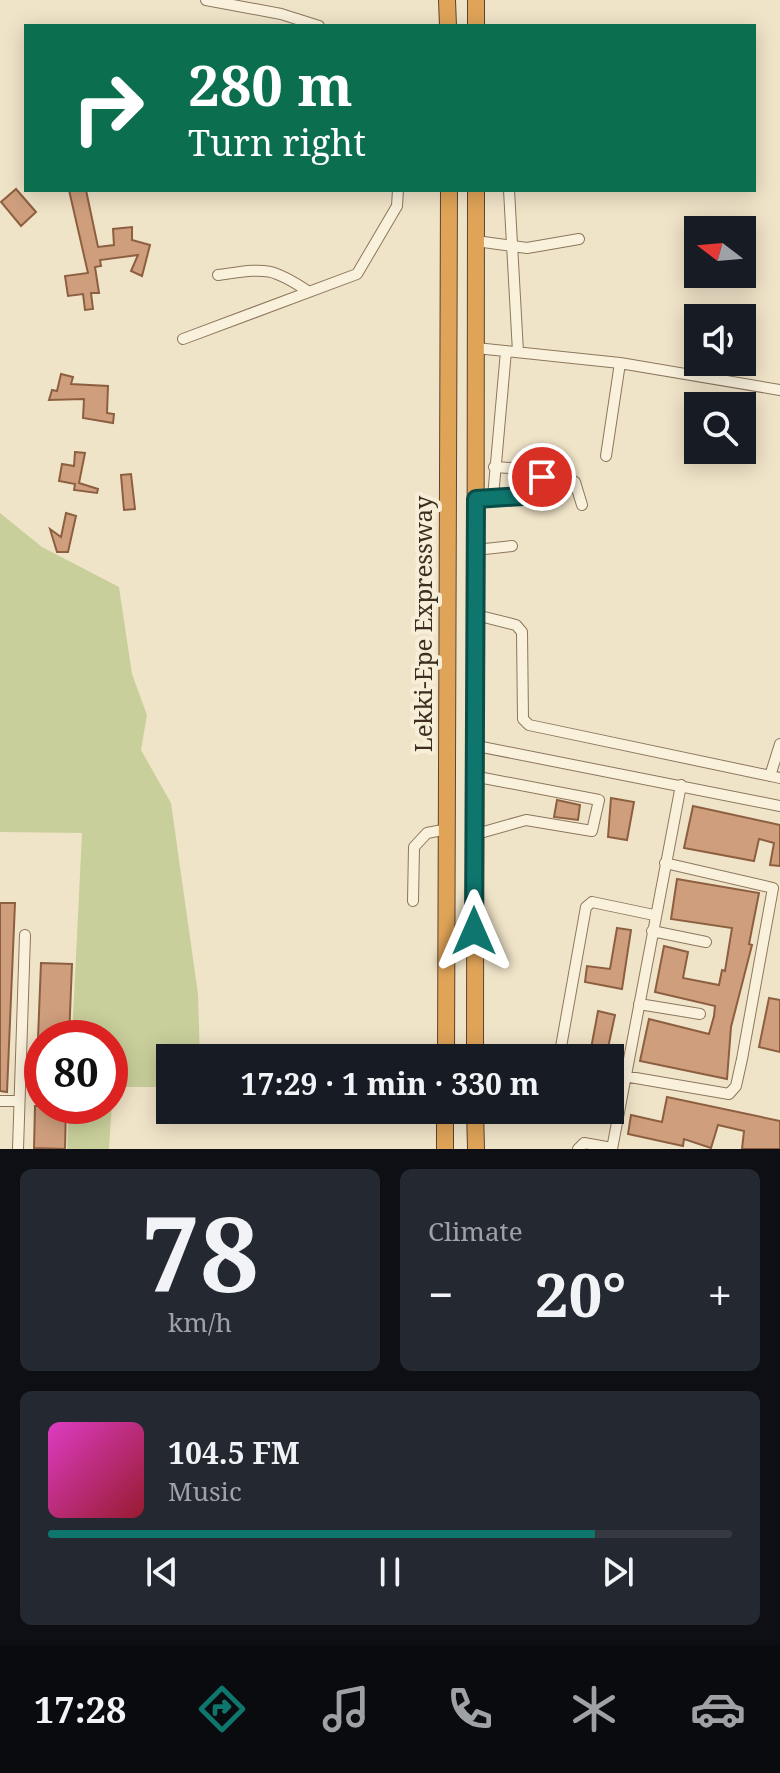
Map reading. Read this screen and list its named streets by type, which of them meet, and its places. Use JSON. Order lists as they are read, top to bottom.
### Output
{
  "streets": {
    "highway": ["Lekki-Epe Expressway"]
  },
  "north": "left",
  "page": {
    "turn": ["280 m", "Turn right"],
    "limit": "80",
    "trip": "17:29 · 1 min · 330 m",
    "tile": [
      ["78", "km/h"],
      "Climate"
    ],
    "heat": ["−", "20°", "+"],
    "song": ["104.5 FM", "Music"],
    "tabs": "17:28"
  }
}
